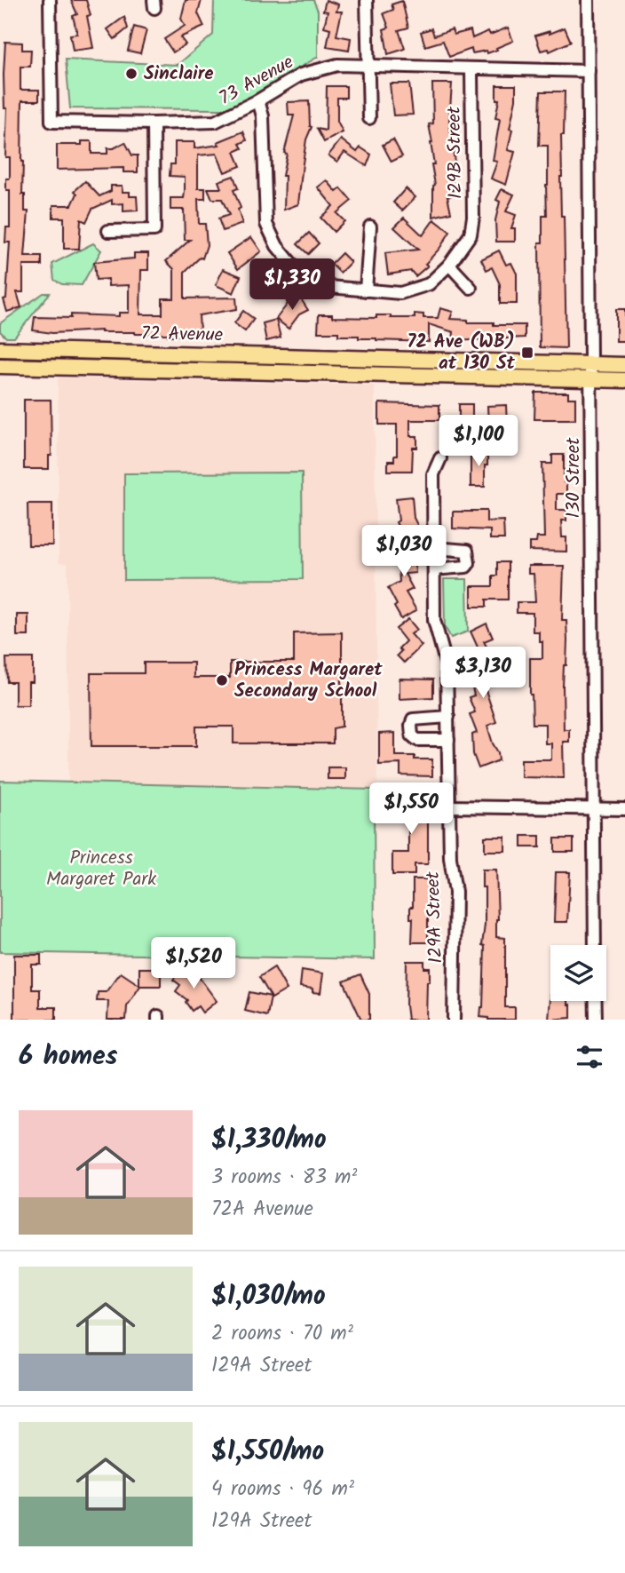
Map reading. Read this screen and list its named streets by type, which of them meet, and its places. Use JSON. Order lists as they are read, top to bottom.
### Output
{
  "streets": {
    "main road": ["72 Avenue"],
    "street": [
      "73 Avenue",
      "129B Street",
      "130 Street",
      "129A Street"
    ]
  },
  "crossings": [
    ["73 Avenue", "129B Street"],
    ["73 Avenue", "130 Street"],
    ["72 Avenue", "130 Street"]
  ],
  "parks": ["Princess Margaret Park"],
  "places": {
    "other": ["Sinclaire", "Princess Margaret Secondary School"],
    "transit": ["72 Ave (WB) at 130 St"]
  },
  "page": {
    "price": [
      "$1,330",
      "$1,100",
      "$1,030",
      "$3,130",
      "$1,550",
      "$1,520"
    ],
    "heading": "6 homes",
    "list": [
      {
        "name": "$1,330/mo",
        "note": "3 rooms · 83 m² · 72A Avenue"
      },
      {
        "name": "$1,030/mo",
        "note": "2 rooms · 70 m² · 129A Street"
      },
      {
        "name": "$1,550/mo",
        "note": "4 rooms · 96 m² · 129A Street"
      }
    ]
  }
}
